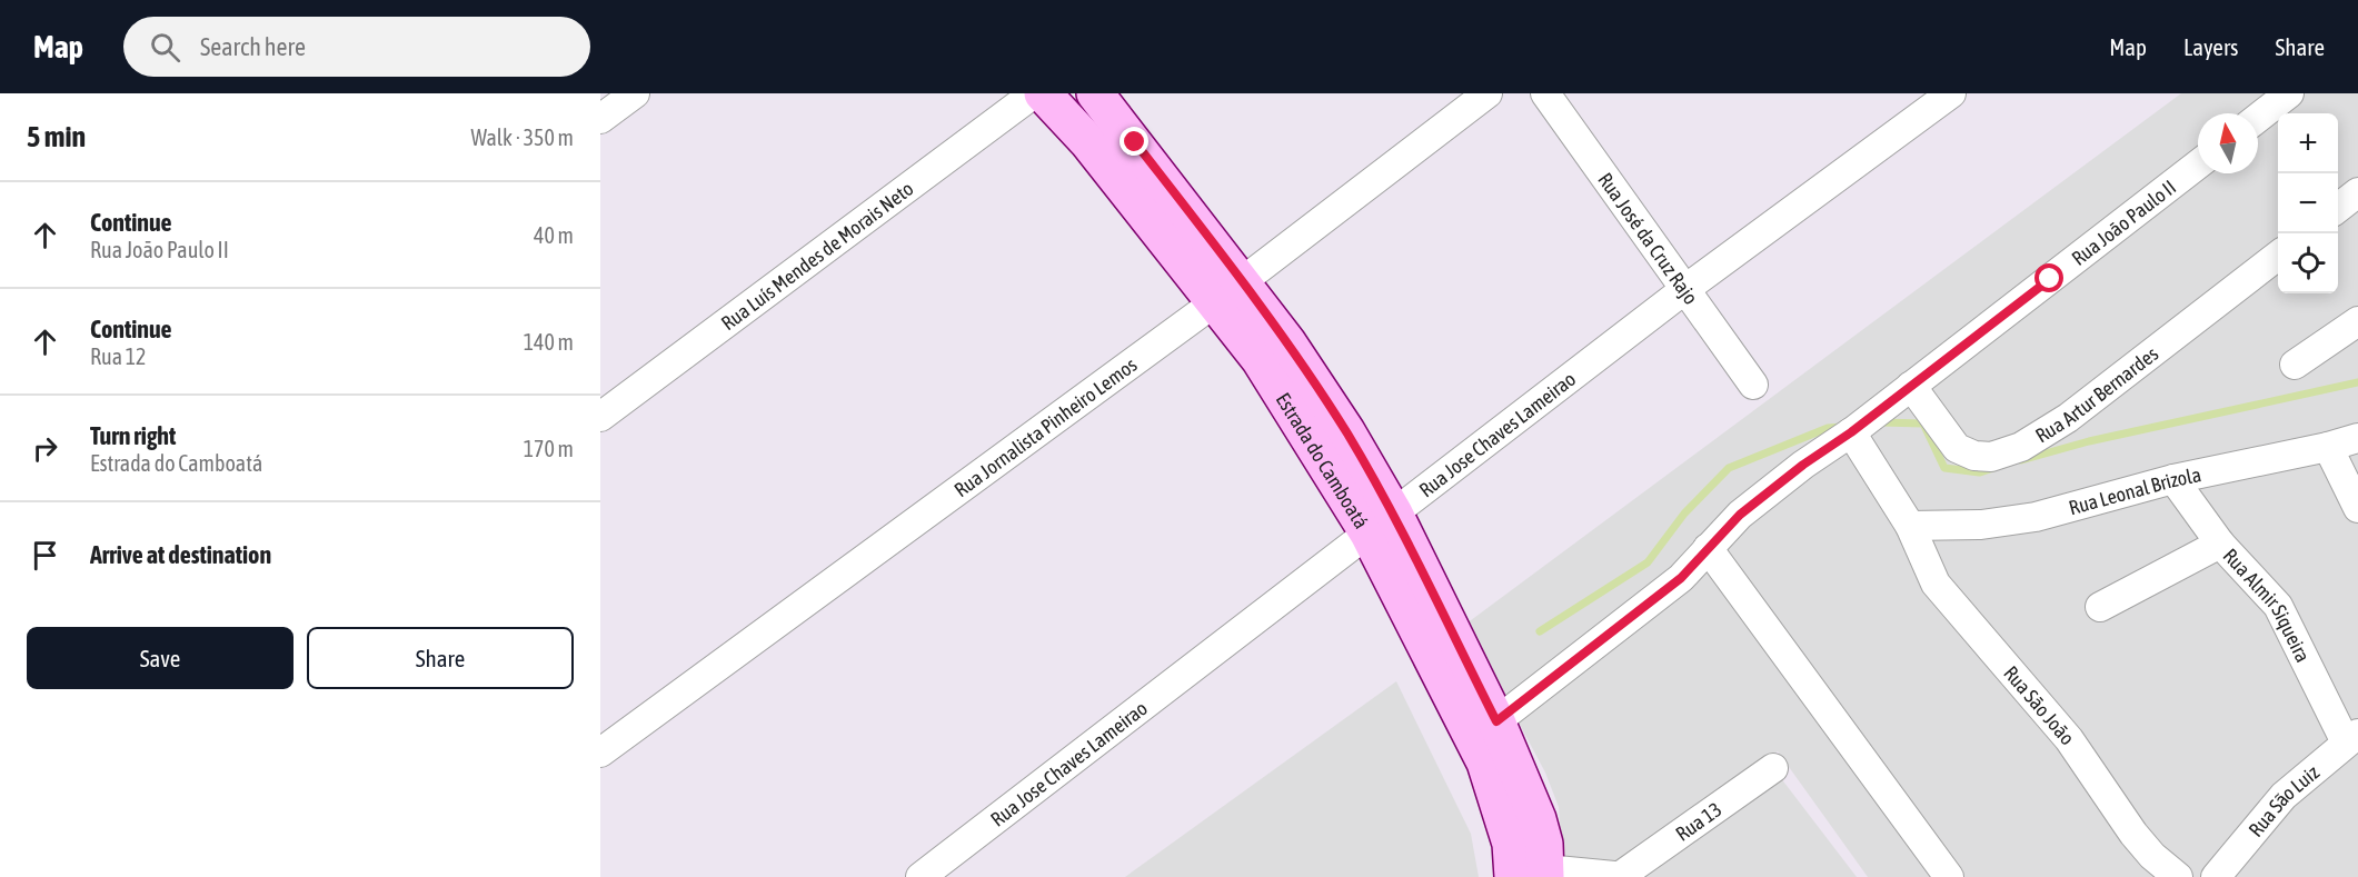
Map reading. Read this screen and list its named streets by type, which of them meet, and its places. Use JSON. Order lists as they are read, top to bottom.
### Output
{
  "streets": {
    "main road": ["Estrada do Camboatá"],
    "street": [
      "Rua Joāo Paulo II",
      "Rua José da Cruz Rajo",
      "Rua Luís Mendes de Morais Neto",
      "Rua Artur Bernardes",
      "Rua Jornalista Pinheiro Lemos",
      "Rua Jose Chaves Lameirao",
      "Rua Leonal Brizola",
      "Rua Almir Siqueira",
      "Rua Sāo Joāo",
      "Rua São Luiz",
      "Rua 13"
    ]
  },
  "crossings": [
    ["Rua Joāo Paulo II", "Rua Artur Bernardes"],
    ["Rua Joāo Paulo II", "Estrada do Camboatá"],
    ["Rua Joāo Paulo II", "Rua Sāo Joāo"],
    ["Rua José da Cruz Rajo", "Rua Jose Chaves Lameirao"],
    ["Rua Jornalista Pinheiro Lemos", "Estrada do Camboatá"],
    ["Rua Jose Chaves Lameirao", "Estrada do Camboatá"],
    ["Rua Leonal Brizola", "Rua Almir Siqueira"],
    ["Rua Leonal Brizola", "Rua Sāo Joāo"],
    ["Rua Almir Siqueira", "Rua São Luiz"]
  ],
  "north": "top",
  "page": {
    "header": "Map",
    "search": "Search here",
    "nav": ["Map", "Layers", "Share"],
    "heading": ["5 min", "Walk · 350 m"],
    "map_buttons": ["+", "−"],
    "list": [
      ["Continue", "Rua Joāo Paulo II", "40 m"],
      ["Continue", "Rua 12", "140 m"],
      ["Turn right", "Estrada do Camboatá", "170 m"],
      "Arrive at destination"
    ],
    "buttons": ["Save", "Share"]
  }
}
